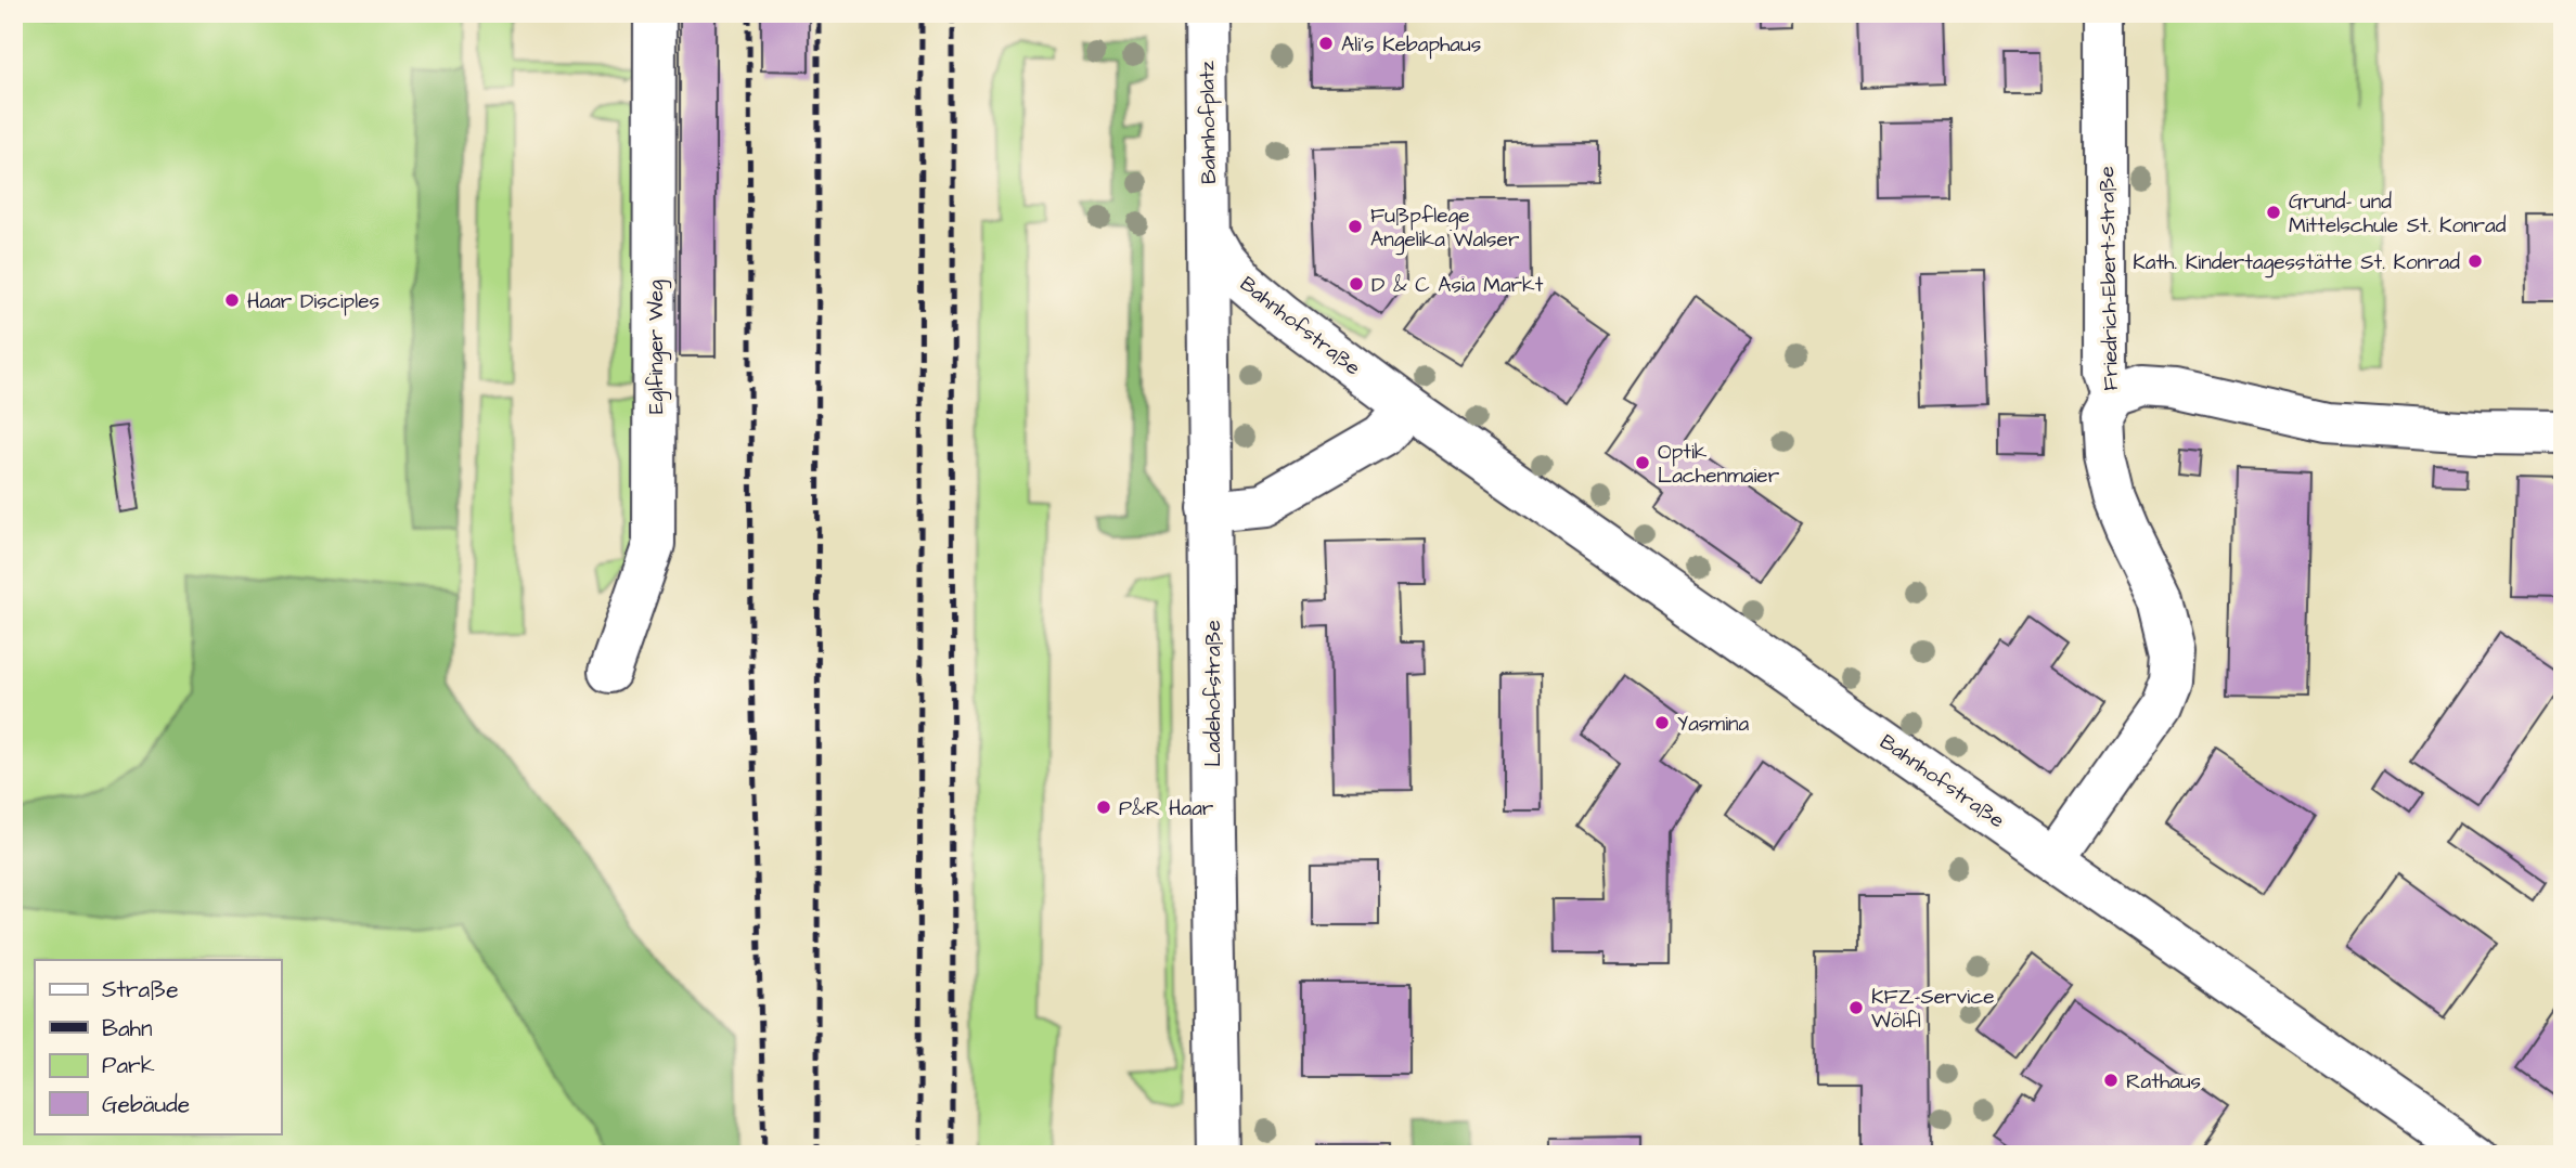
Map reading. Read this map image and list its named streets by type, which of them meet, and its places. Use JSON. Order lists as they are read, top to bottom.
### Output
{
  "streets": {
    "street": [
      "Bahnhofplatz",
      "Friedrich-Ebert-Straße",
      "Bahnhofstraße",
      "Eglfinger Weg",
      "Ladehofstraße"
    ]
  },
  "crossings": [
    ["Bahnhofplatz", "Bahnhofstraße"],
    ["Bahnhofplatz", "Ladehofstraße"],
    ["Friedrich-Ebert-Straße", "Bahnhofstraße"],
    ["Bahnhofstraße", "Ladehofstraße"]
  ],
  "places": [
    "Ali's Kebaphaus",
    "Grund- und Mittelschule St. Konrad",
    "Fußpflege Angelika Walser",
    "Kath. Kindertagesstätte St. Konrad",
    "D & C Asia Markt",
    "Haar Disciples",
    "Optik Lachenmaier",
    "Yasmina",
    "P&R Haar",
    "KFZ-Service Wölfl",
    "Rathaus"
  ],
  "legend": [
    "Straße",
    "Bahn",
    "Park",
    "Gebäude"
  ]
}
